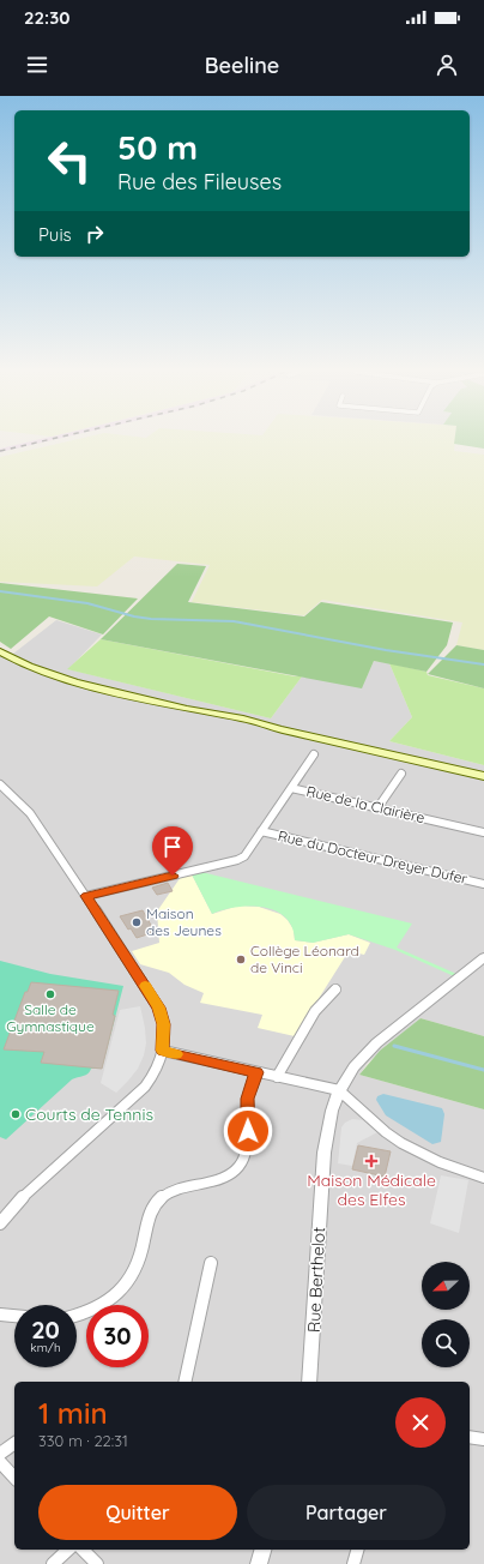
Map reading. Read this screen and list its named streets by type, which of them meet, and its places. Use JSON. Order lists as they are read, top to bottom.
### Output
{
  "streets": {
    "street": ["Rue de la Clairière", "Rue du Docteur Dreyer Dufer", "Rue Berthelot"]
  },
  "crossings": [
    ["Rue de la Clairière", "Rue du Docteur Dreyer Dufer"]
  ],
  "places": {
    "other": [
      "Maison des Jeunes",
      "Collège Léonard de Vinci",
      "Salle de Gymnastique",
      "Courts de Tennis"
    ],
    "health": ["Maison Médicale des Elfes"]
  },
  "north": "left",
  "page": {
    "status": "22:30",
    "header": "Beeline",
    "turn": ["50 m", "Rue des Fileuses"],
    "then": "Puis",
    "speed": "20 km/h",
    "limit": "30",
    "heading": ["1 min", "330 m · 22:31"],
    "buttons": ["Quitter", "Partager"]
  }
}
